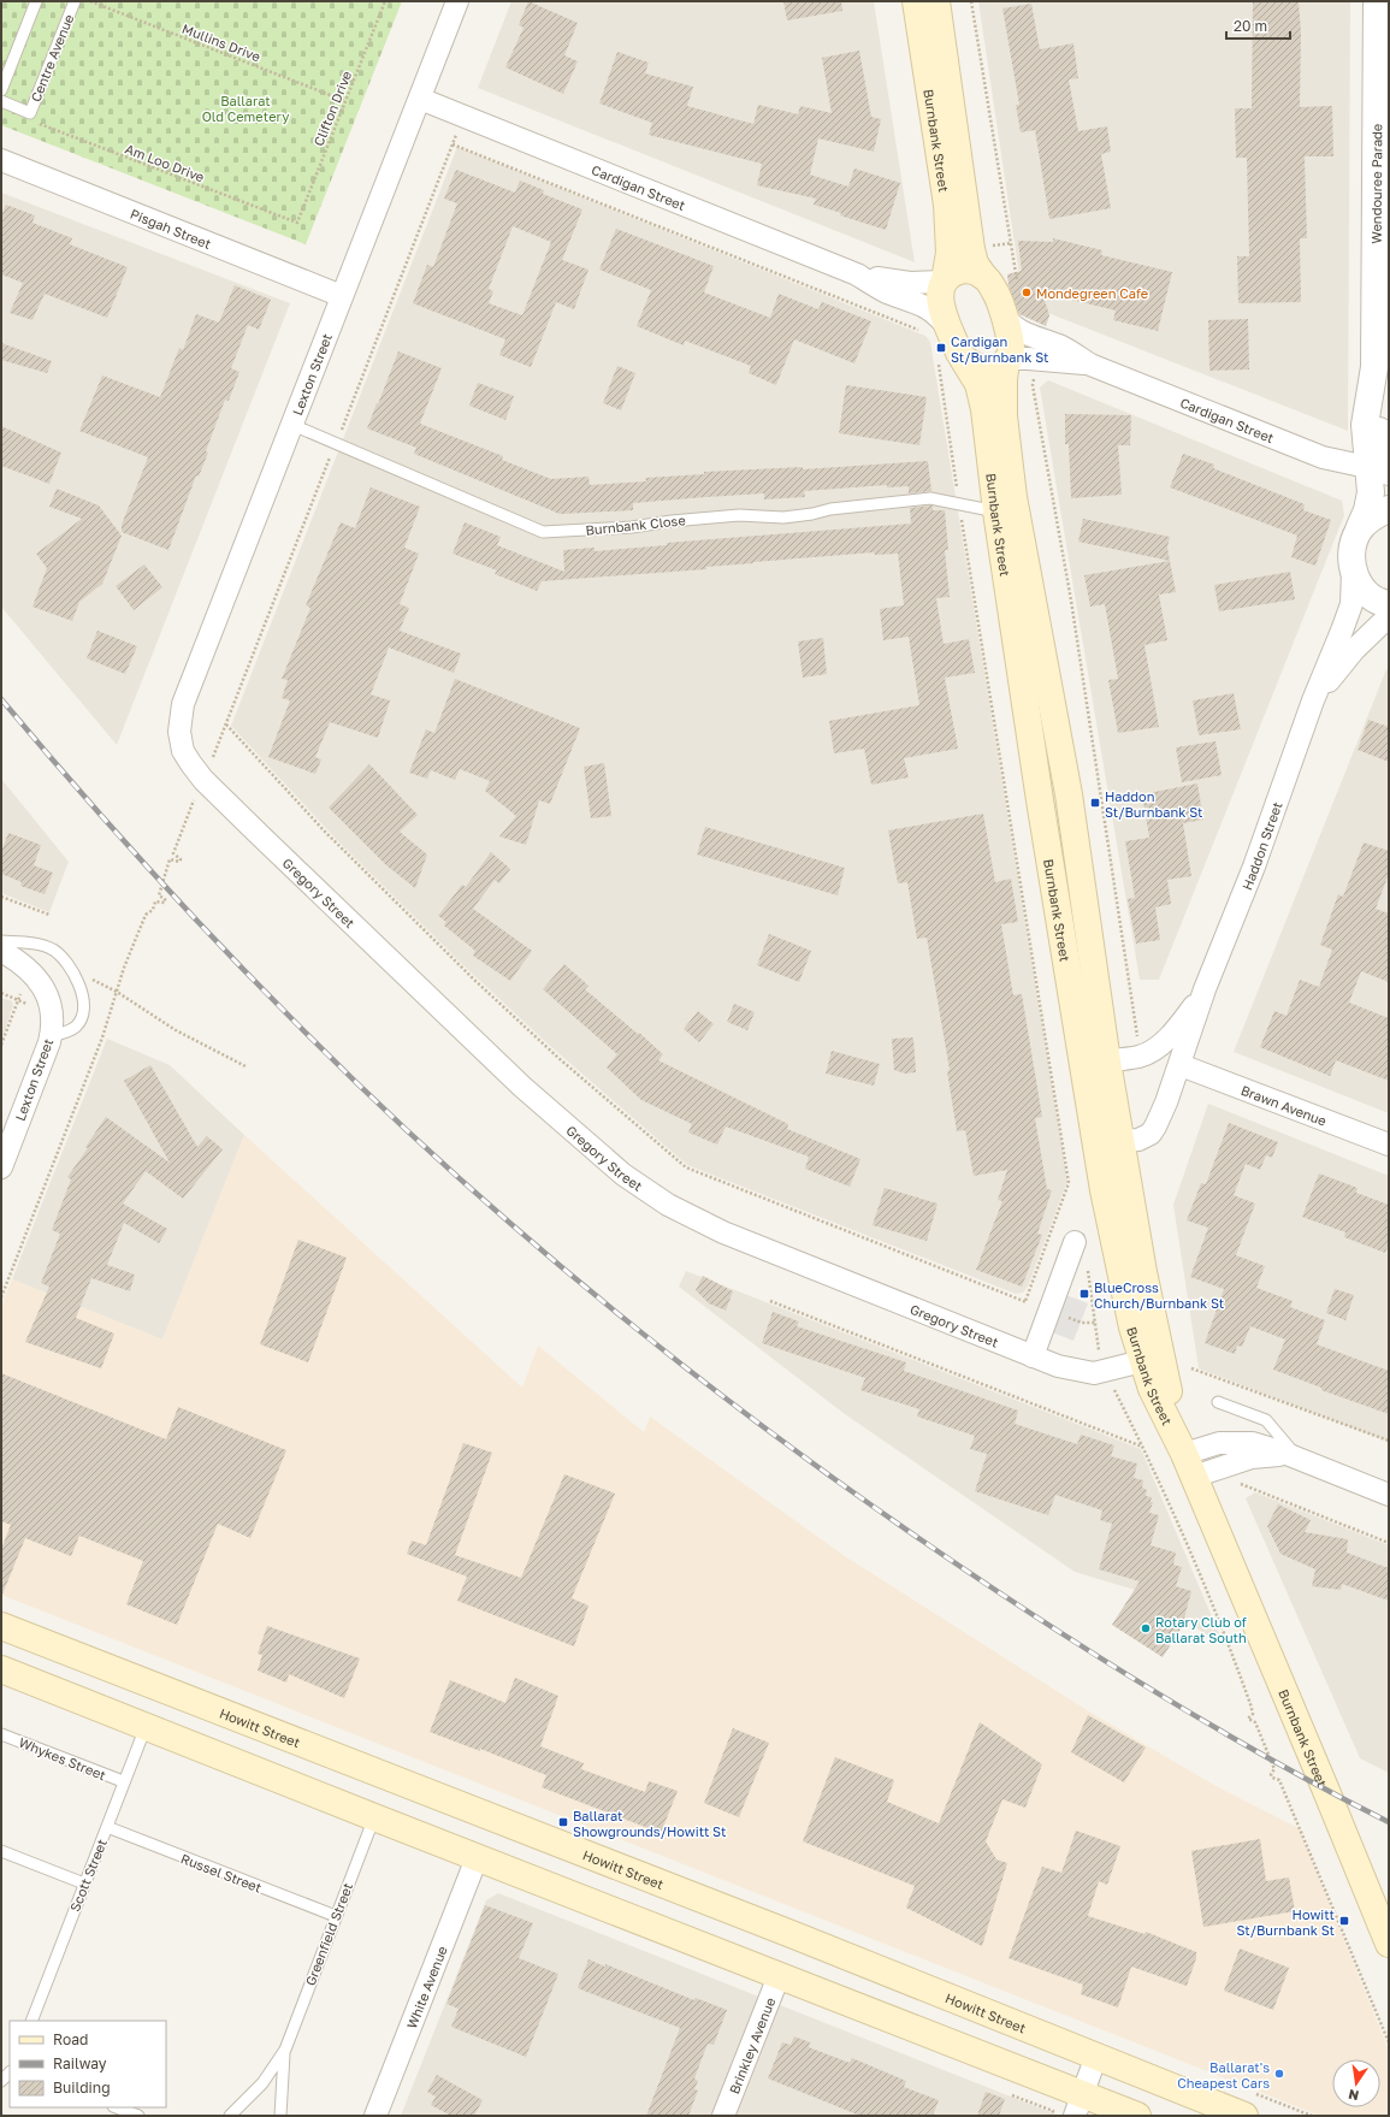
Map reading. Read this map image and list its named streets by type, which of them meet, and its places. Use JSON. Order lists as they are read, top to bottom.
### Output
{
  "streets": {
    "main road": ["Burnbank Street", "Howitt Street"],
    "street": [
      "Wendouree Parade",
      "Cardigan Street",
      "Pisgah Street",
      "Lexton Street",
      "Haddon Street",
      "Gregory Street",
      "Brawn Avenue",
      "White Avenue",
      "Brinkley Avenue"
    ],
    "lane": [
      "Centre Avenue",
      "Burnbank Close",
      "Whykes Street",
      "Russel Street",
      "Scott Street",
      "Greenfield Street"
    ],
    "path": ["Mullins Drive", "Clifton Drive", "Am Loo Drive"]
  },
  "crossings": [
    ["Mullins Drive", "Clifton Drive"],
    ["Centre Avenue", "Am Loo Drive"],
    ["Clifton Drive", "Am Loo Drive"],
    ["Burnbank Street", "Cardigan Street"],
    ["Burnbank Street", "Burnbank Close"],
    ["Burnbank Street", "Haddon Street"],
    ["Burnbank Street", "Gregory Street"],
    ["Wendouree Parade", "Cardigan Street"],
    ["Wendouree Parade", "Haddon Street"],
    ["Cardigan Street", "Lexton Street"],
    ["Pisgah Street", "Lexton Street"],
    ["Lexton Street", "Burnbank Close"],
    ["Lexton Street", "Gregory Street"],
    ["Haddon Street", "Brawn Avenue"],
    ["Whykes Street", "Scott Street"],
    ["Russel Street", "Scott Street"],
    ["Russel Street", "Greenfield Street"]
  ],
  "parks": ["Ballarat Old Cemetery"],
  "places": {
    "other": ["Mondegreen Cafe", "Rotary Club of Ballarat South", "Ballarat's Cheapest Cars"],
    "transit": [
      "Cardigan St/Burnbank St",
      "Haddon St/Burnbank St",
      "BlueCross Church/Burnbank St",
      "Ballarat Showgrounds/Howitt St",
      "Howitt St/Burnbank St"
    ]
  },
  "legend": ["Road", "Railway", "Building"],
  "scale_bar": "20 m",
  "north": "bottom"
}
